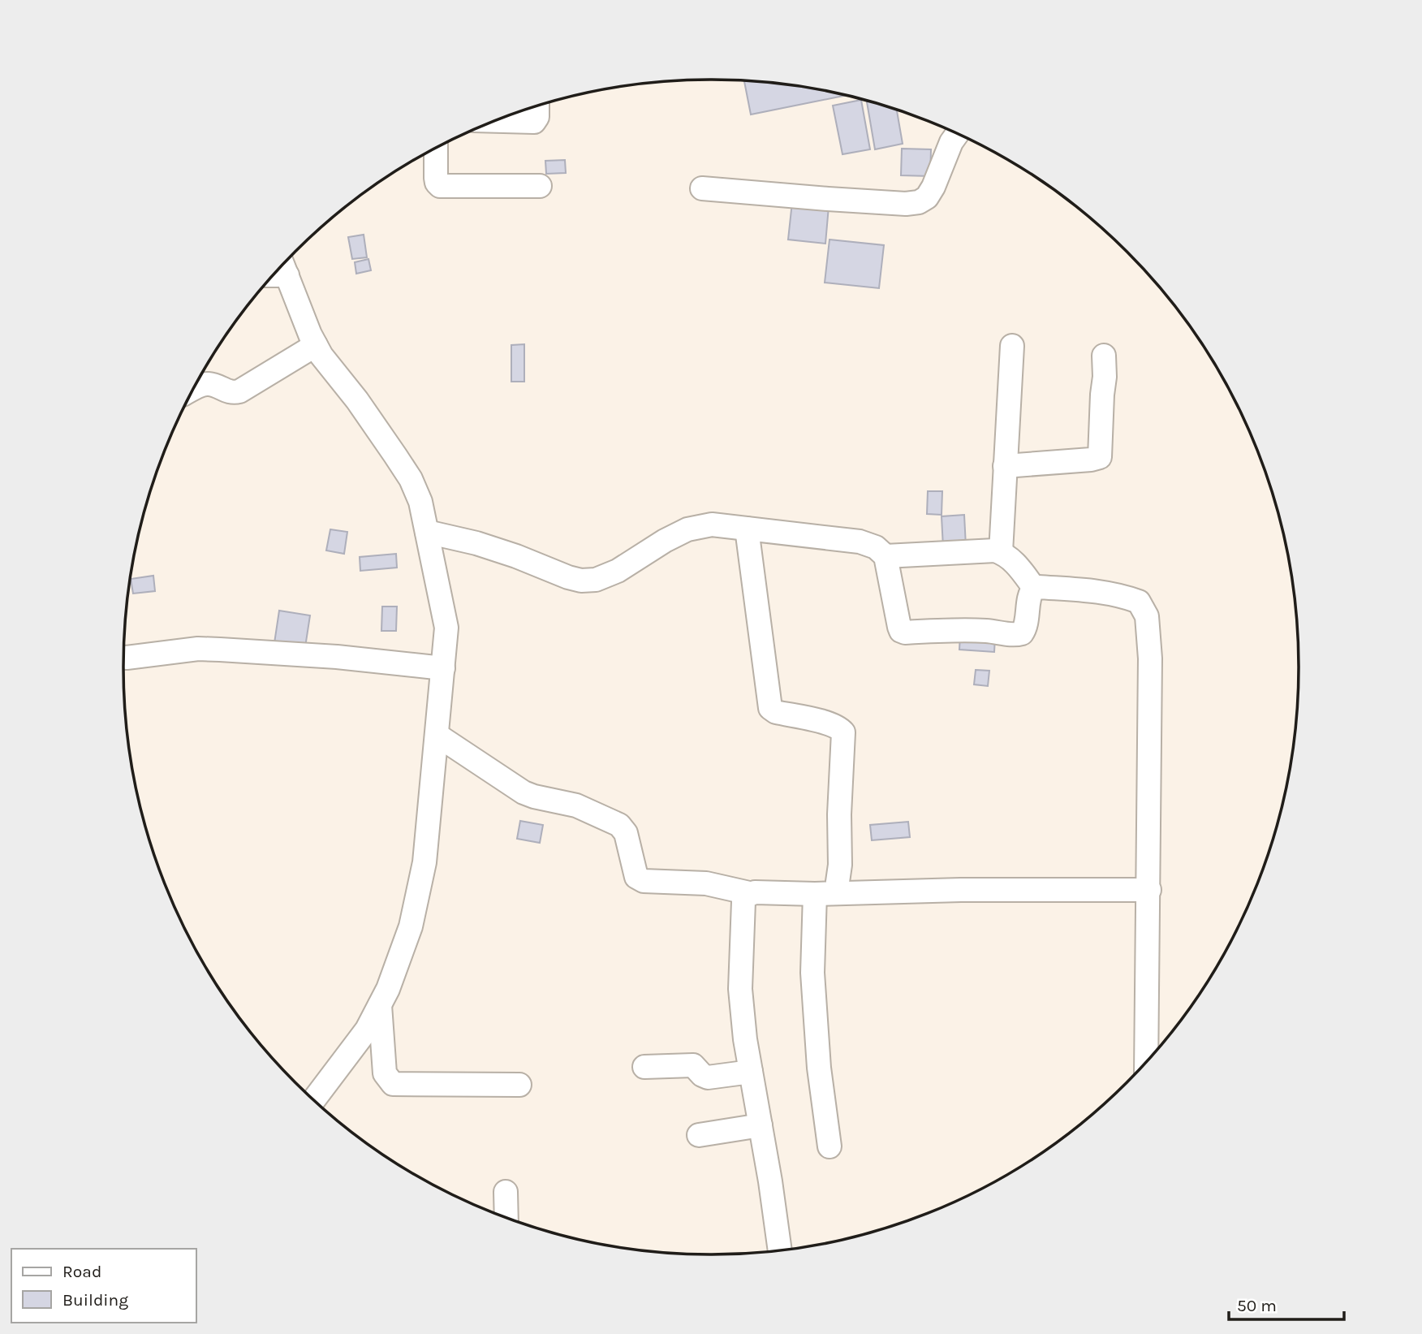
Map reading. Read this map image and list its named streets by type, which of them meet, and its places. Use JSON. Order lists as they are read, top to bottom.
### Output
{
  "legend": ["Road", "Building"],
  "scale_bar": "50 m"
}
